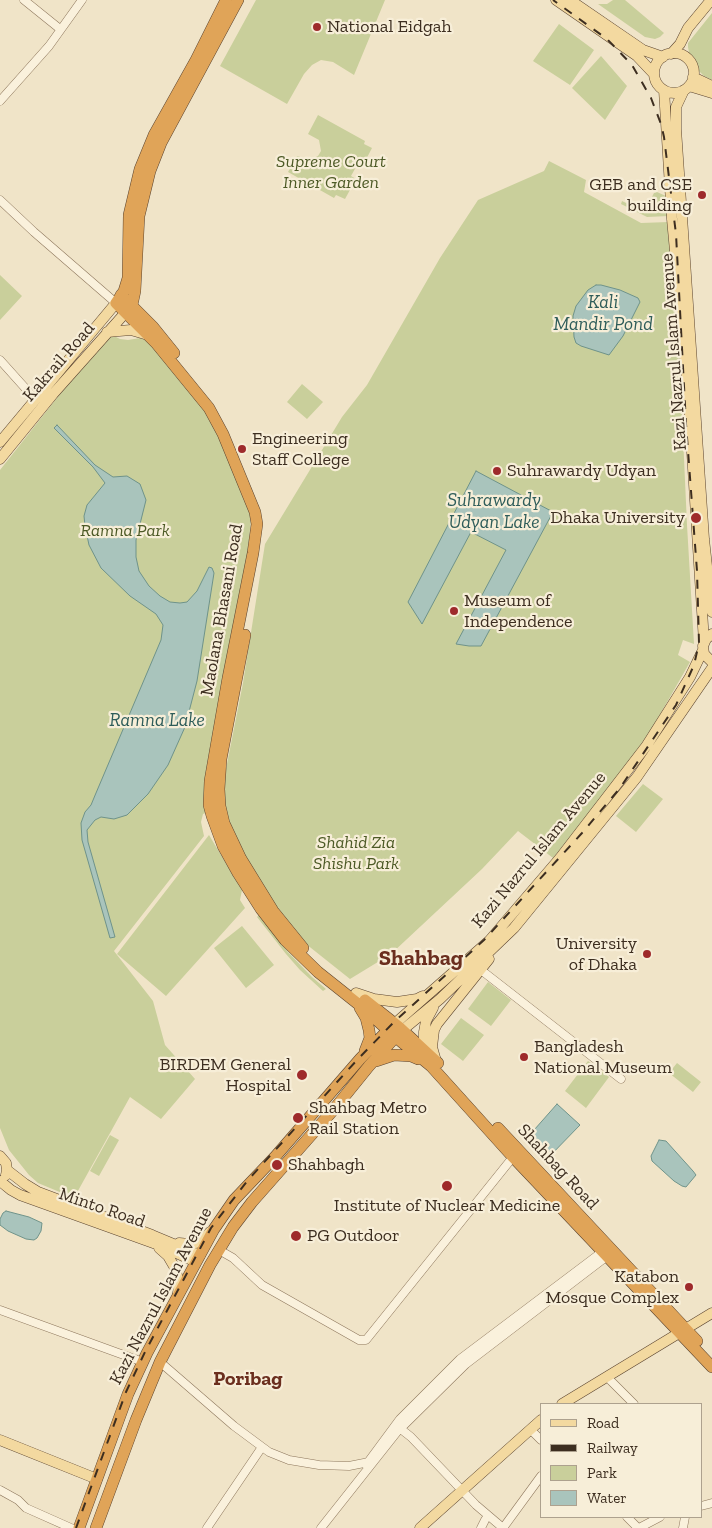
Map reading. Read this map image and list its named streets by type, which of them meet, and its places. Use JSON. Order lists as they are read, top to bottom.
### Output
{
  "streets": {
    "highway": ["Kazi Nazrul Islam Avenue", "Maolana Bhasani Road", "Shahbag Road"],
    "main road": ["Kakrail Road", "Minto Road"]
  },
  "crossings": [
    ["Kazi Nazrul Islam Avenue", "Maolana Bhasani Road"],
    ["Kazi Nazrul Islam Avenue", "Shahbag Road"],
    ["Kazi Nazrul Islam Avenue", "Minto Road"],
    ["Kakrail Road", "Maolana Bhasani Road"],
    ["Maolana Bhasani Road", "Shahbag Road"]
  ],
  "districts": ["Shahbag", "Poribag"],
  "water": ["Kali Mandir Pond", "Suhrawardy Udyan Lake", "Ramna Lake"],
  "parks": ["Supreme Court Inner Garden", "Ramna Park", "Shahid Zia Shishu Park"],
  "places": [
    "National Eidgah",
    "GEB and CSE building",
    "Engineering Staff College",
    "Suhrawardy Udyan",
    "Dhaka University",
    "Museum of Independence",
    "University of Dhaka",
    "Bangladesh National Museum",
    "BIRDEM General Hospital",
    "Shahbag Metro Rail Station",
    "Shahbagh",
    "Institute of Nuclear Medicine",
    "PG Outdoor",
    "Katabon Mosque Complex"
  ],
  "legend": [
    "Road",
    "Railway",
    "Park",
    "Water"
  ]
}
